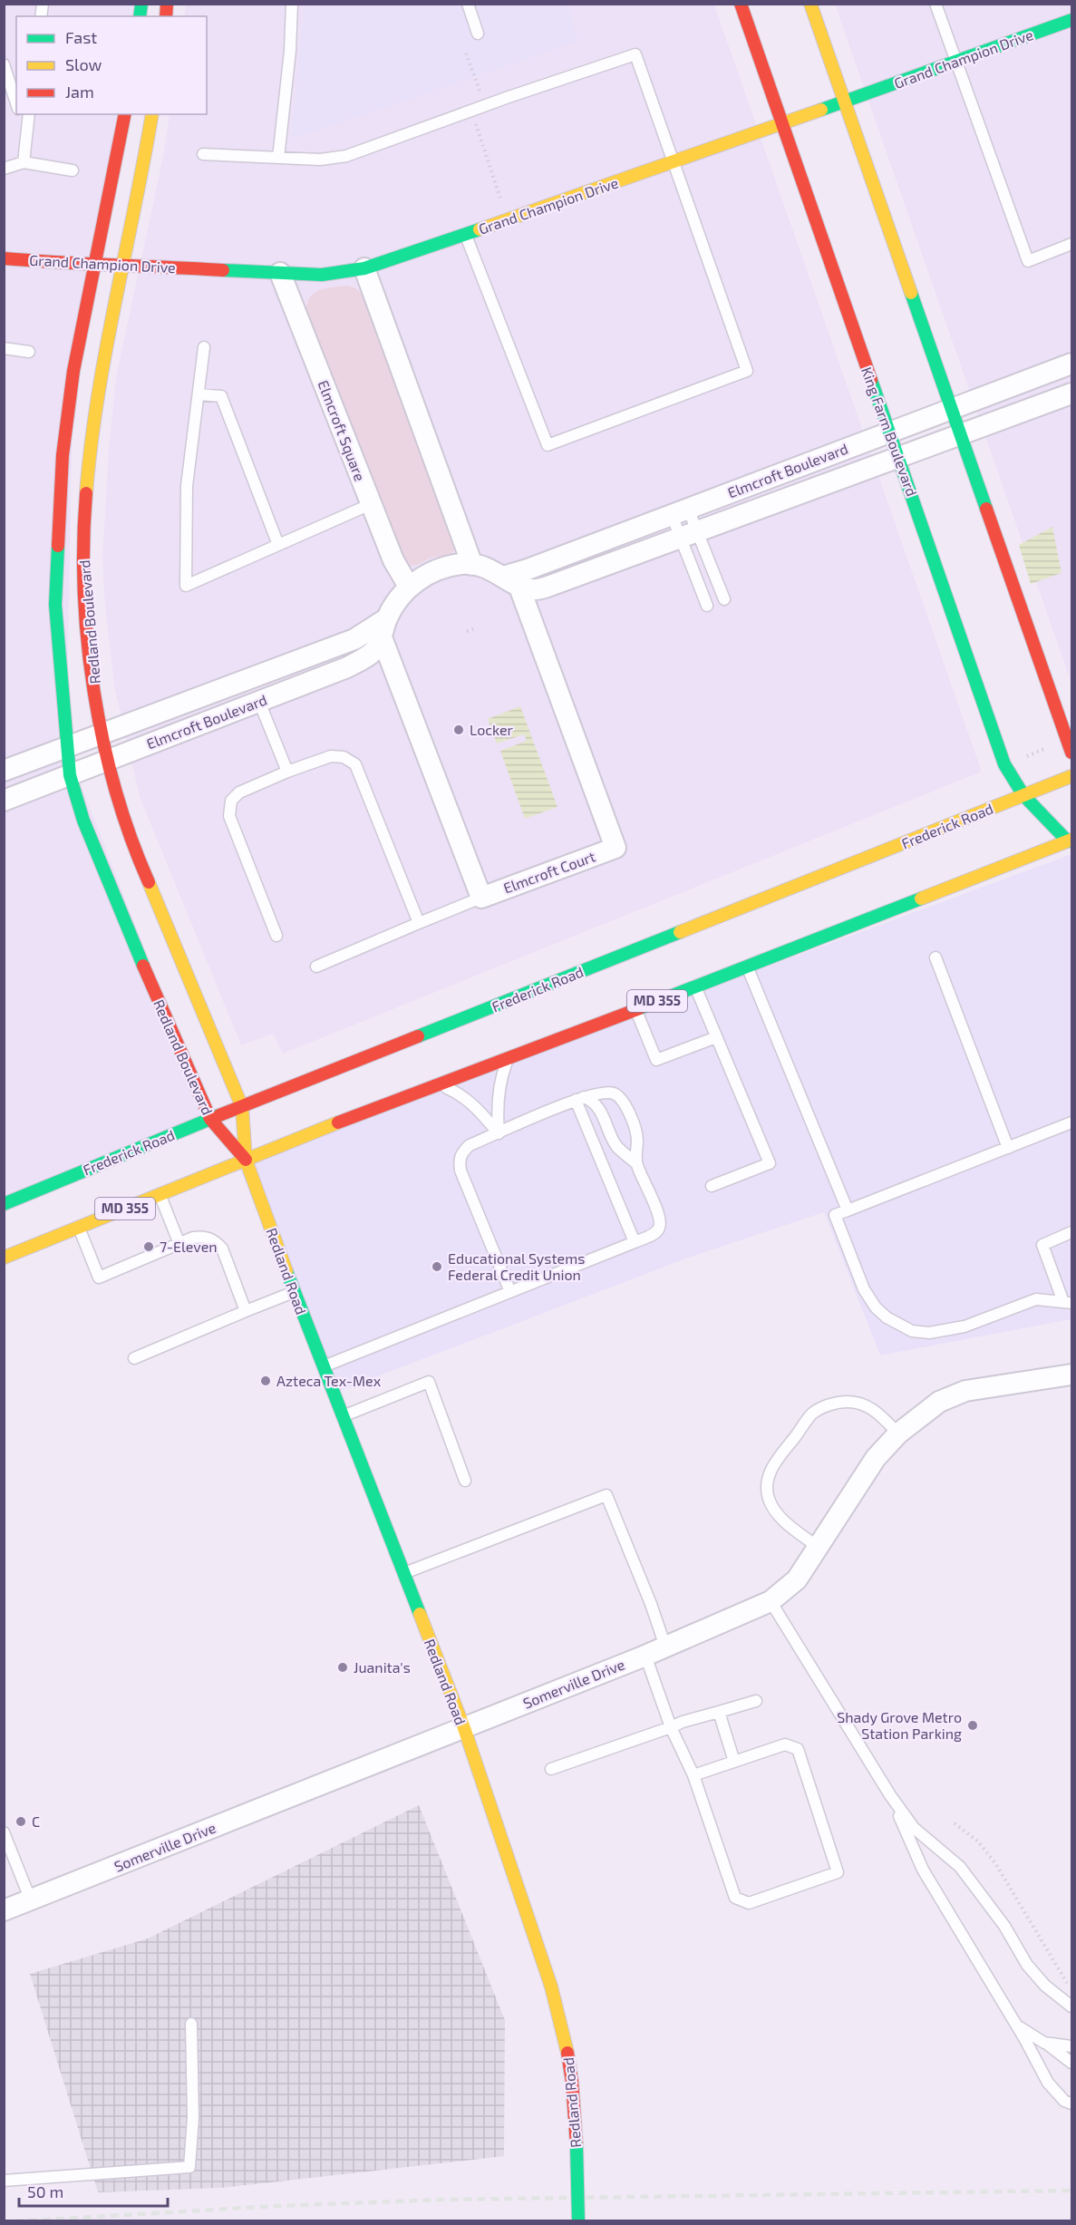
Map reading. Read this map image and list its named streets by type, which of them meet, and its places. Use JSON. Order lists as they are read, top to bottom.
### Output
{
  "streets": {
    "main road": [
      "Grand Champion Drive",
      "King Farm Boulevard",
      "Redland Boulevard",
      "Frederick Road",
      "MD 355",
      "Redland Road"
    ],
    "street": [
      "Elmcroft Square",
      "Elmcroft Boulevard",
      "Elmcroft Court",
      "Somerville Drive"
    ]
  },
  "crossings": [
    ["Grand Champion Drive", "Elmcroft Square"],
    ["Grand Champion Drive", "King Farm Boulevard"],
    ["Grand Champion Drive", "Redland Boulevard"],
    ["Elmcroft Square", "Elmcroft Boulevard"],
    ["King Farm Boulevard", "Elmcroft Boulevard"],
    ["King Farm Boulevard", "Frederick Road"],
    ["King Farm Boulevard", "MD 355"],
    ["Elmcroft Boulevard", "Redland Boulevard"],
    ["Elmcroft Boulevard", "Elmcroft Court"],
    ["Redland Boulevard", "Frederick Road"],
    ["Redland Boulevard", "MD 355"],
    ["Redland Boulevard", "Redland Road"],
    ["MD 355", "Redland Road"],
    ["Redland Road", "Somerville Drive"]
  ],
  "places": [
    "Locker",
    "7-Eleven",
    "Educational Systems Federal Credit Union",
    "Azteca Tex-Mex",
    "Juanita's",
    "Shady Grove Metro Station Parking",
    "C"
  ],
  "legend": ["Fast", "Slow", "Jam"],
  "scale_bar": "50 m"
}
